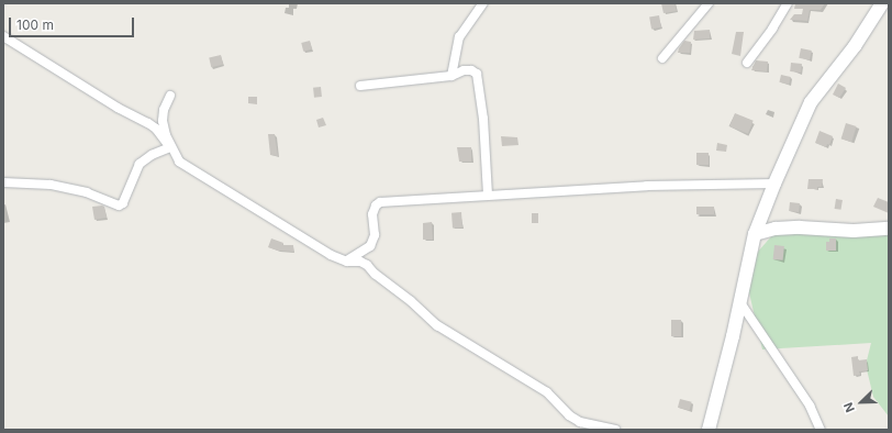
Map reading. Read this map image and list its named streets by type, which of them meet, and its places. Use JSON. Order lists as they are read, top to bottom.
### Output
{
  "scale_bar": "100 m",
  "north": "bottom left"
}
